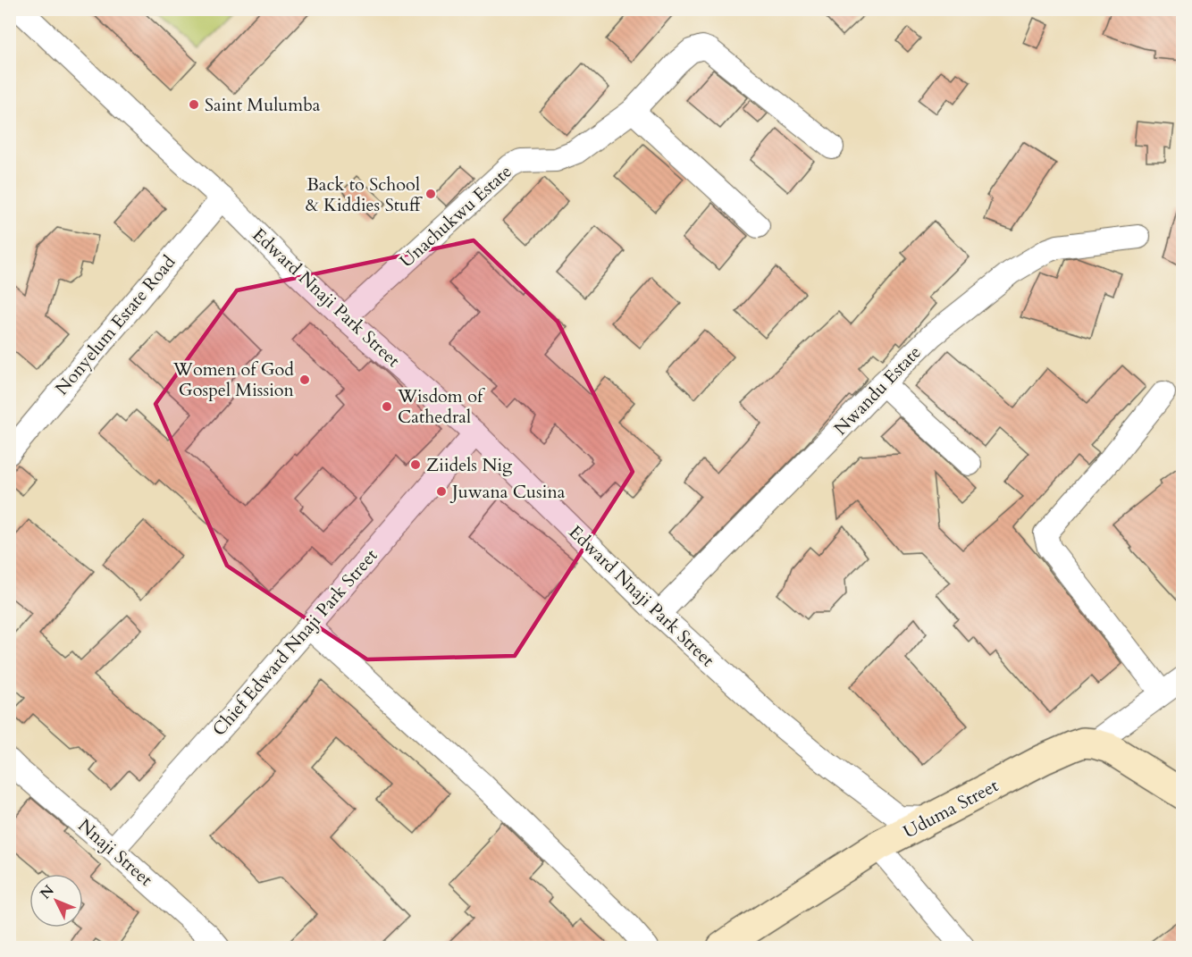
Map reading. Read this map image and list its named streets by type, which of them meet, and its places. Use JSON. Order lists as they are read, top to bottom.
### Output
{
  "streets": {
    "street": [
      "Unachukwu Estate",
      "Edward Nnaji Park Street",
      "Nonyelum Estate Road",
      "Nwandu Estate",
      "Chief Edward Nnaji Park Street",
      "Uduma Street",
      "Nnaji Street"
    ]
  },
  "crossings": [
    ["Unachukwu Estate", "Edward Nnaji Park Street"],
    ["Edward Nnaji Park Street", "Nonyelum Estate Road"],
    ["Edward Nnaji Park Street", "Nwandu Estate"],
    ["Edward Nnaji Park Street", "Chief Edward Nnaji Park Street"],
    ["Edward Nnaji Park Street", "Uduma Street"],
    ["Chief Edward Nnaji Park Street", "Nnaji Street"]
  ],
  "places": [
    "Saint Mulumba",
    "Back to School & Kiddies Stuff",
    "Women of God Gospel Mission",
    "Wisdom of Cathedral",
    "Ziidels Nig",
    "Juwana Cusina"
  ],
  "north": "top left"
}
